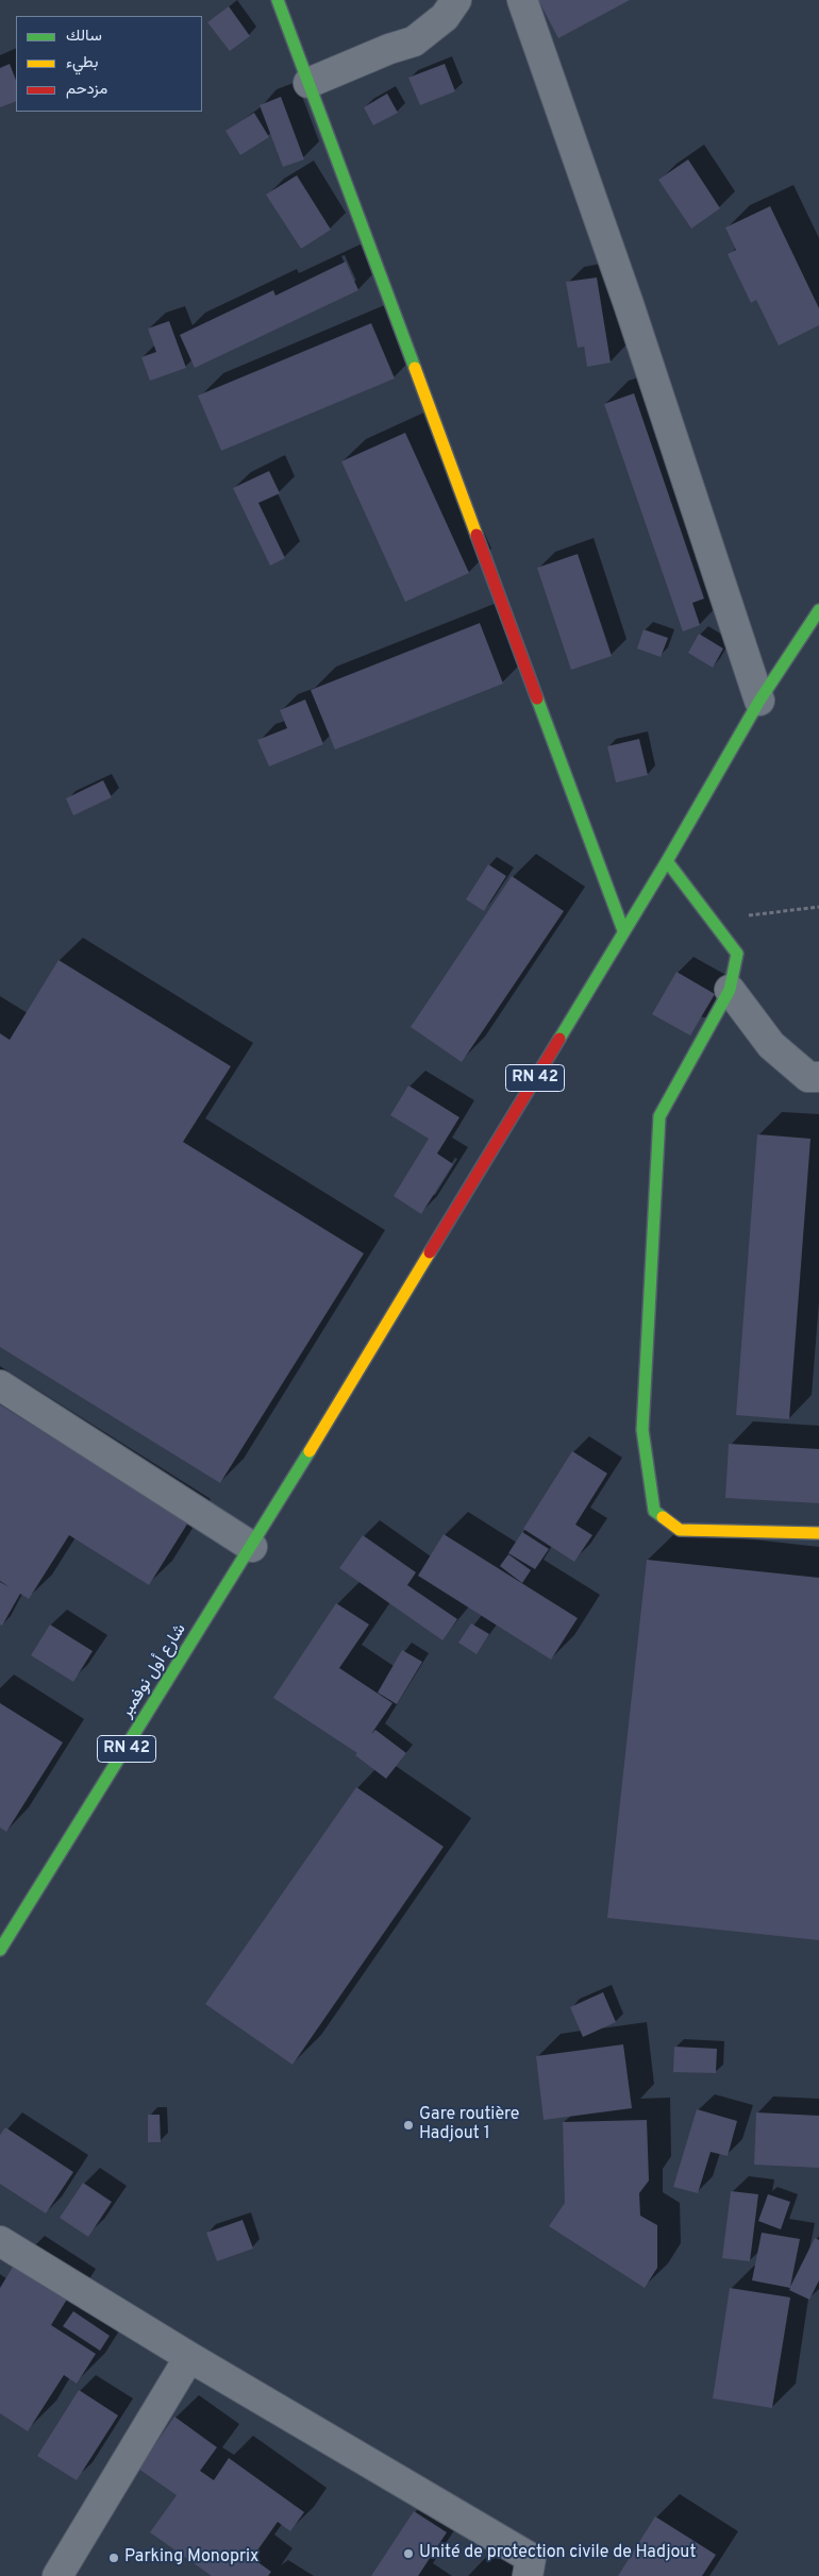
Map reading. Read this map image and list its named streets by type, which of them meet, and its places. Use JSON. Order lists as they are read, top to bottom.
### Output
{
  "streets": {
    "street": ["RN 42", "شارع أول نوفمبر"]
  },
  "crossings": [
    ["RN 42", "شارع أول نوفمبر"]
  ],
  "places": ["Gare routière Hadjout 1", "Unité de protection civile de Hadjout", "Parking Monoprix"],
  "legend": ["سالك", "بطيء", "مزدحم"]
}
